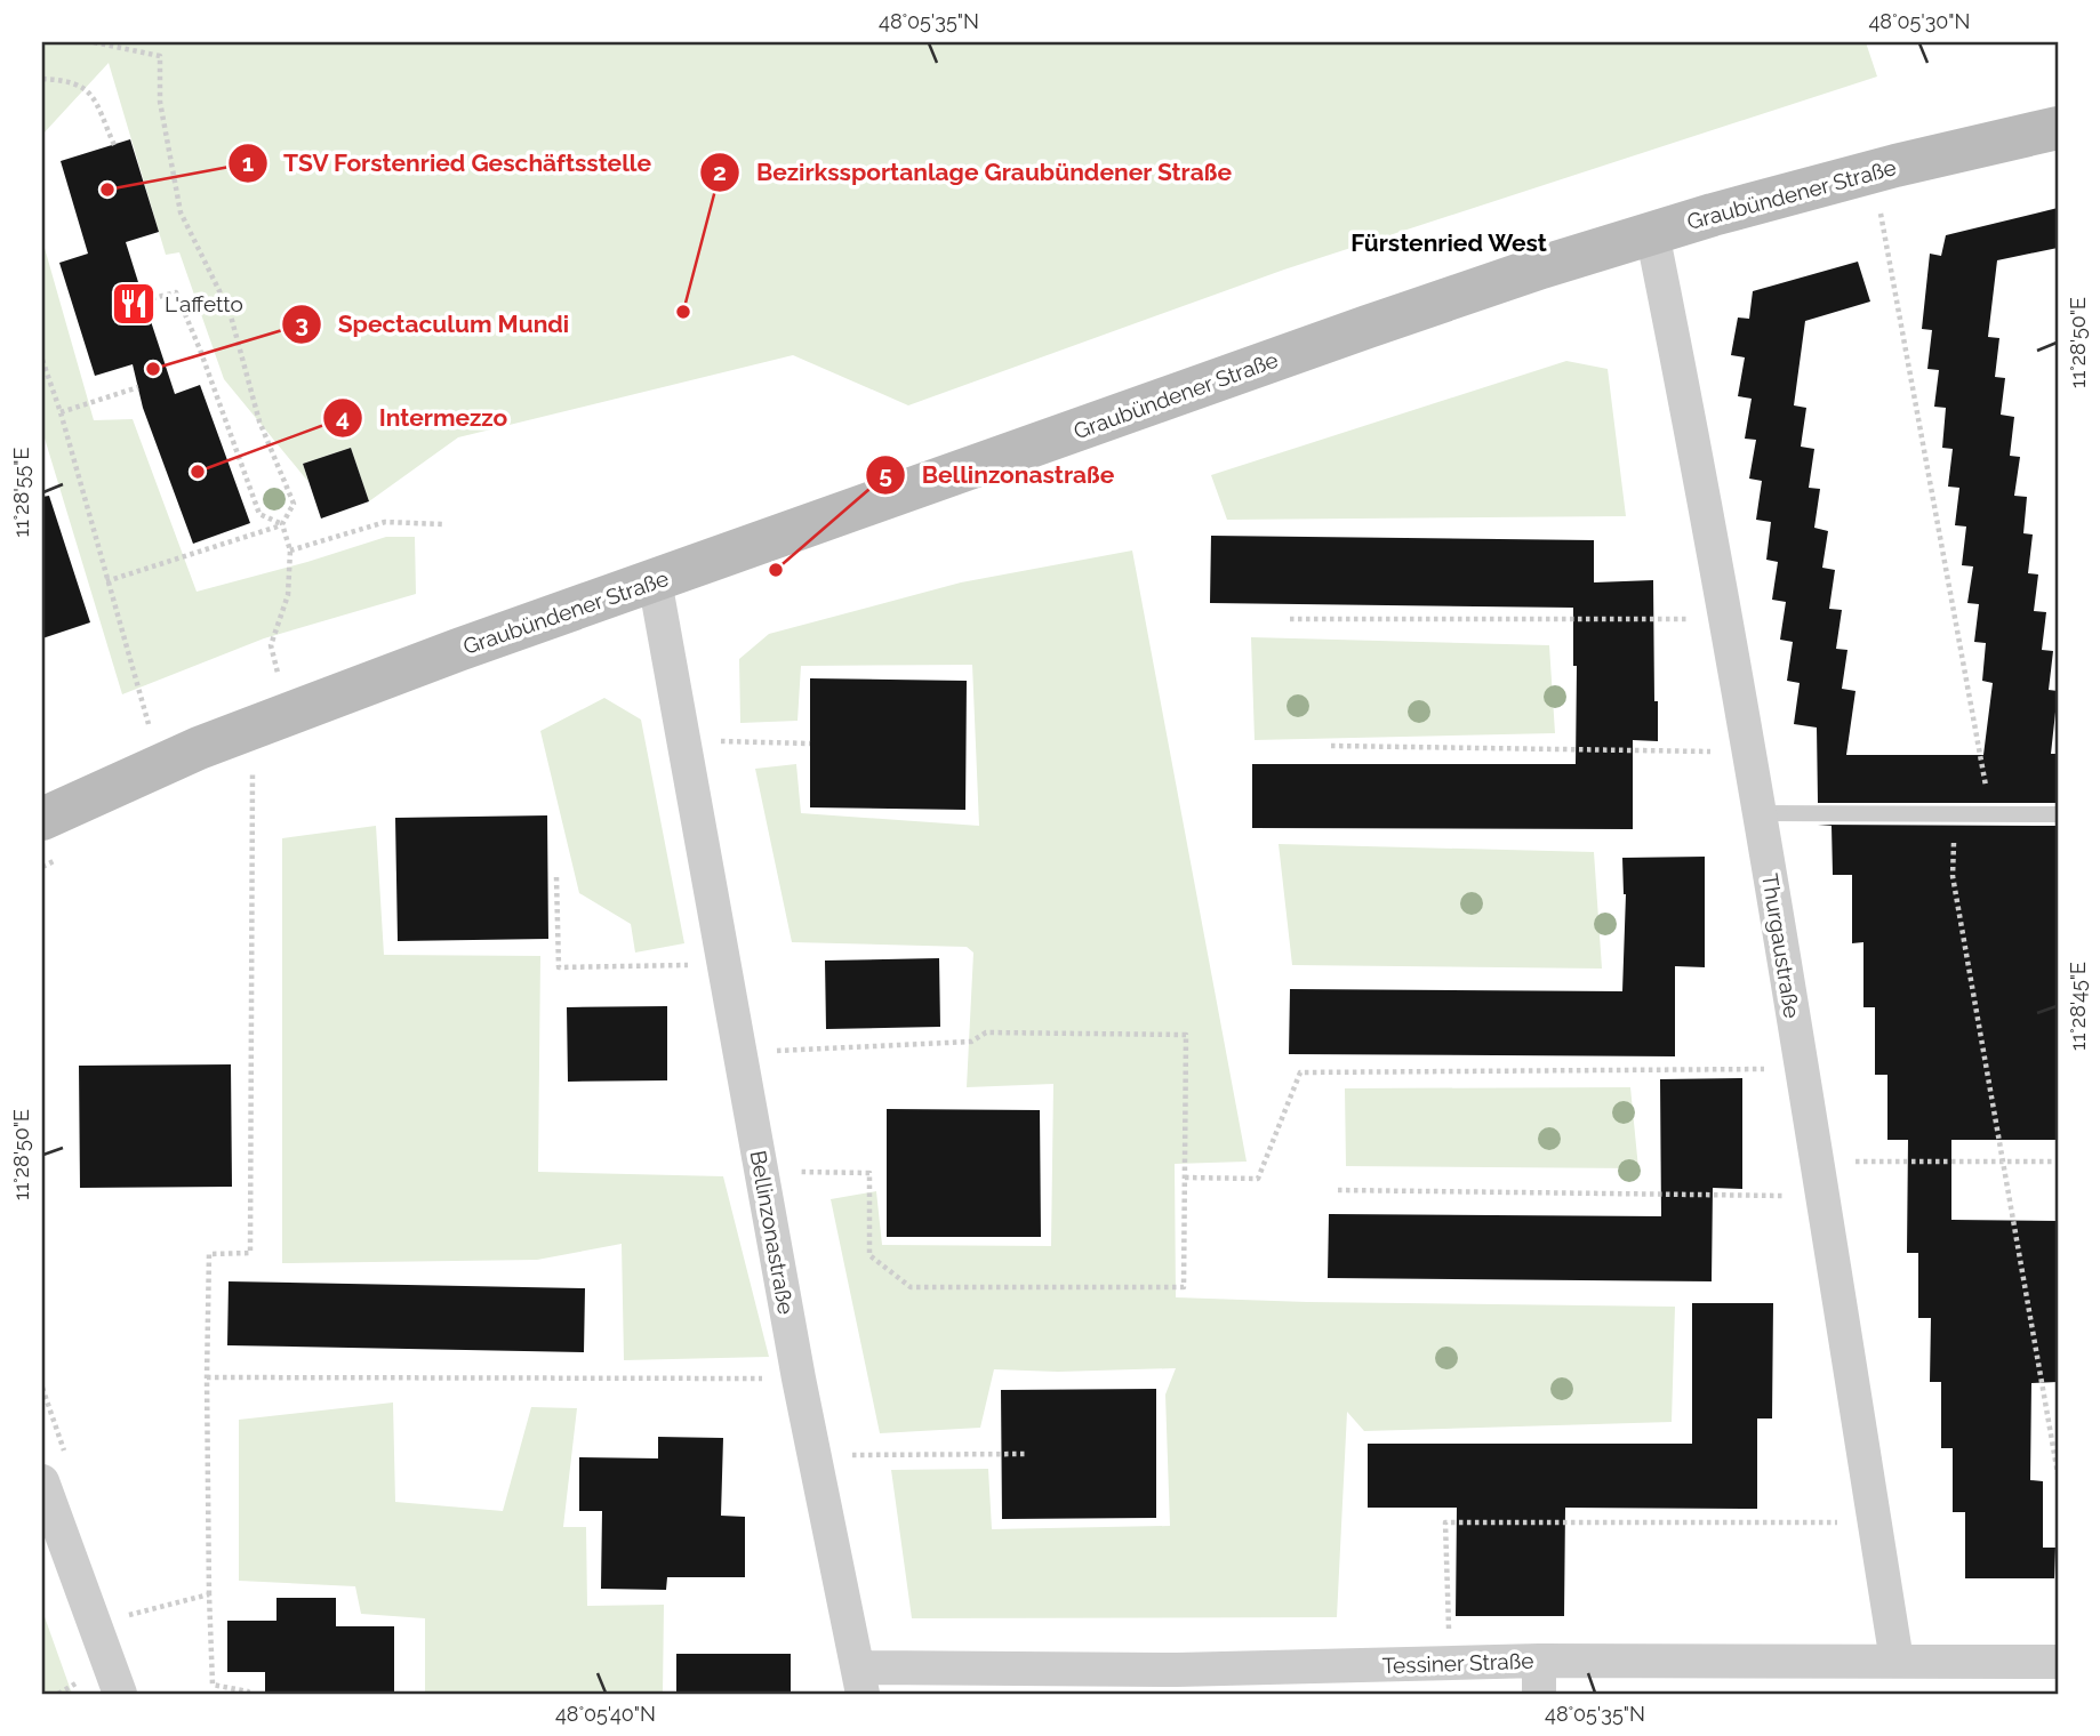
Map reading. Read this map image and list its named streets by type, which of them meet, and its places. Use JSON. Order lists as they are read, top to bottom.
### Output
{
  "streets": {
    "street": [
      "Graubündener Straße",
      "Thurgaustraße",
      "Bellinzonastraße",
      "Tessiner Straße"
    ]
  },
  "crossings": [
    ["Graubündener Straße", "Thurgaustraße"],
    ["Graubündener Straße", "Bellinzonastraße"],
    ["Thurgaustraße", "Tessiner Straße"],
    ["Bellinzonastraße", "Tessiner Straße"]
  ],
  "districts": ["Fürstenried West"],
  "places": {
    "other": [
      "TSV Forstenried Geschäftsstelle",
      "Bezirkssportanlage Graubündener Straße",
      "Spectaculum Mundi",
      "Intermezzo",
      "Bellinzonastraße"
    ],
    "restaurant": ["L'affetto"]
  },
  "coordinates": [
    "48°05'35\"N",
    "48°05'30\"N",
    "11°28'50\"E",
    "11°28'55\"E",
    "11°28'45\"E",
    "48°05'40\"N"
  ]
}
